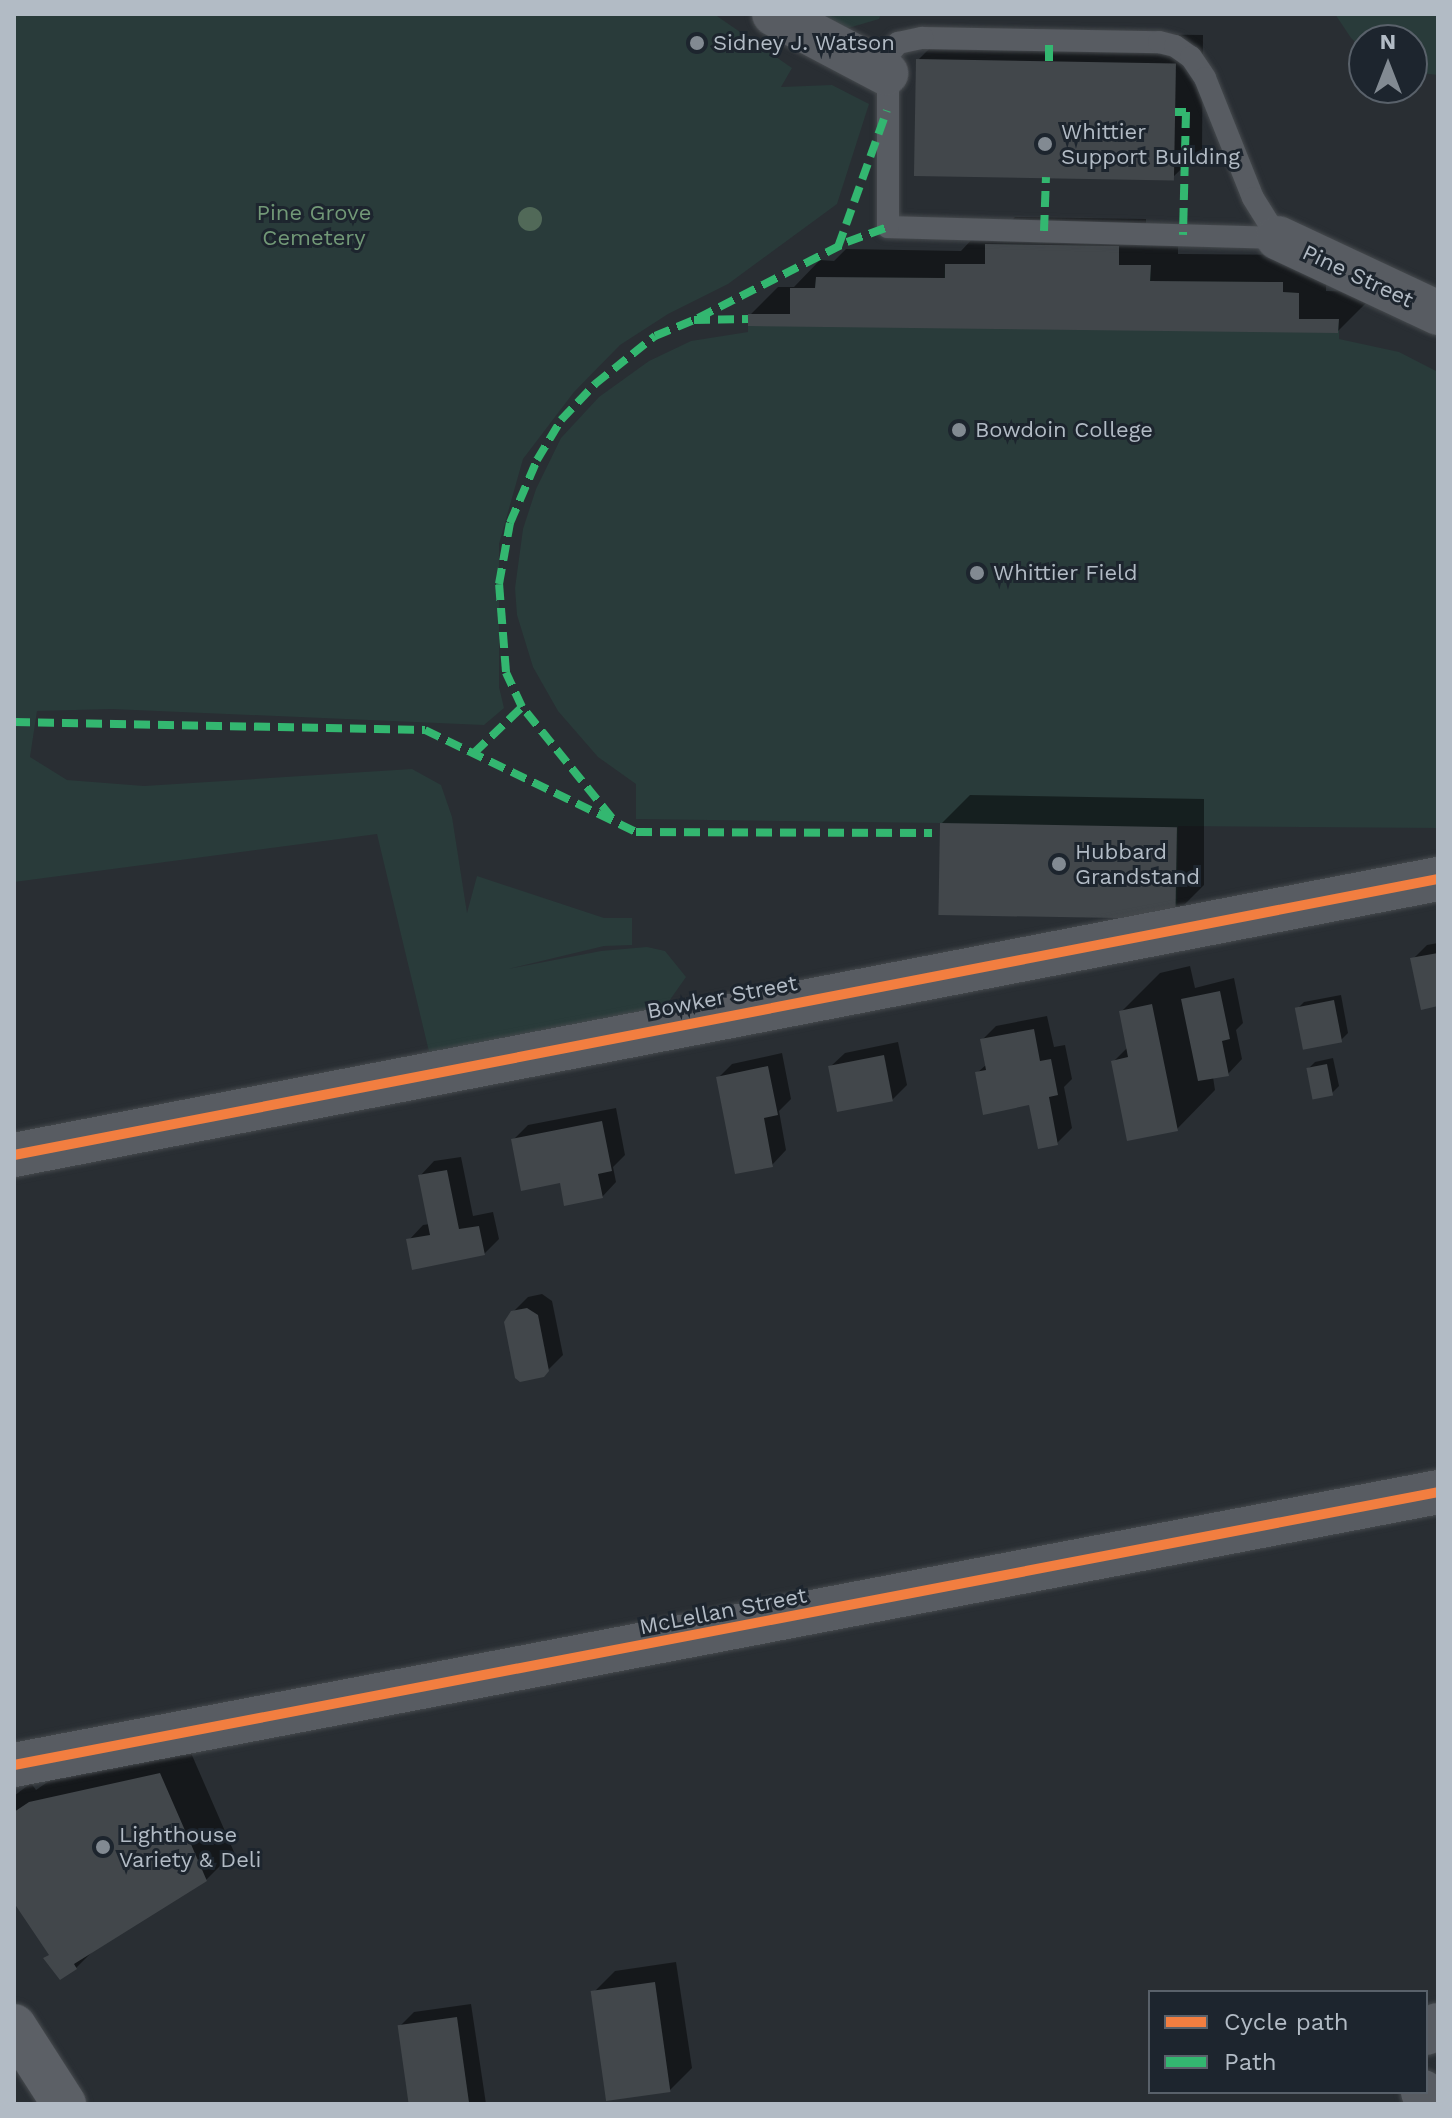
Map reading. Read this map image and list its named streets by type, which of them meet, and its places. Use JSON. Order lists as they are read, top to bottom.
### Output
{
  "streets": {
    "street": ["Pine Street", "Bowker Street", "McLellan Street"]
  },
  "parks": ["Pine Grove Cemetery"],
  "places": [
    "Sidney J. Watson",
    "Whittier Support Building",
    "Bowdoin College",
    "Whittier Field",
    "Hubbard Grandstand",
    "Lighthouse Variety & Deli"
  ],
  "legend": ["Cycle path", "Path"],
  "north": "top"
}
